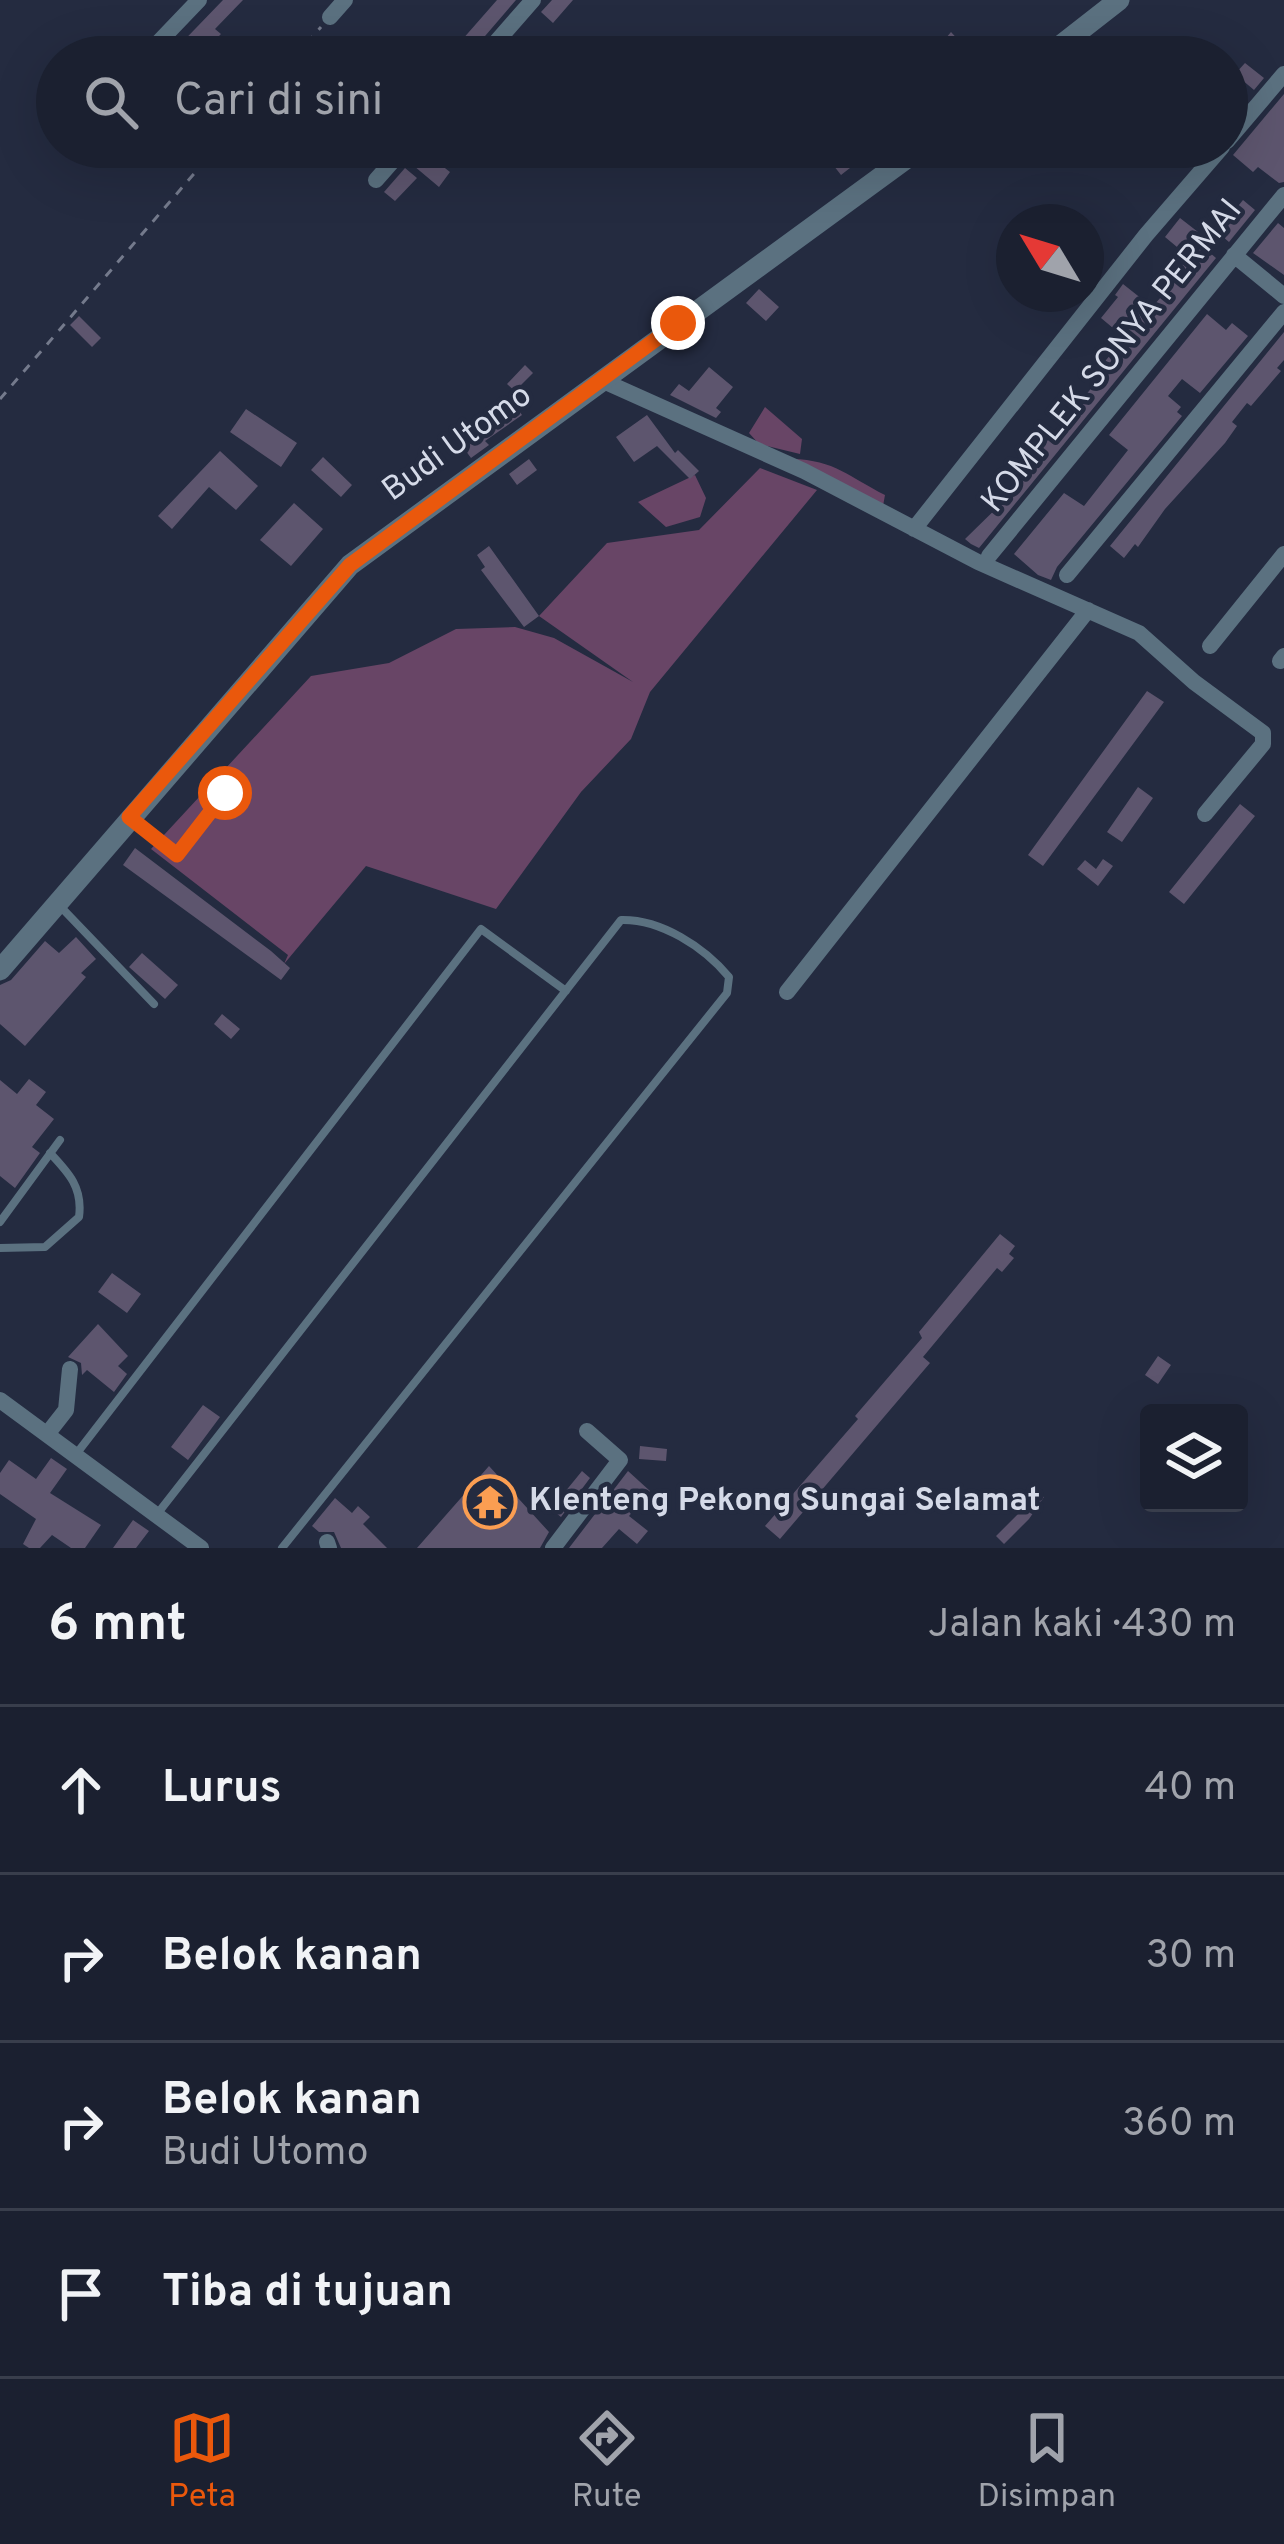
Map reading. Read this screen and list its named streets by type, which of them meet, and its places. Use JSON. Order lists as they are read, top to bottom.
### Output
{
  "streets": {
    "street": ["KOMPLEK SONYA PERMAI", "Budi Utomo"]
  },
  "places": {
    "temple": ["Klenteng Pekong Sungai Selamat"]
  },
  "north": "top left",
  "page": {
    "search": "Cari di sini",
    "heading": ["6 mnt", "Jalan kaki · 430 m"],
    "list": [
      ["Lurus", "40 m"],
      ["Belok kanan", "30 m"],
      ["Belok kanan", "Budi Utomo", "360 m"],
      "Tiba di tujuan"
    ],
    "nav": ["Peta", "Rute", "Disimpan"]
  }
}
